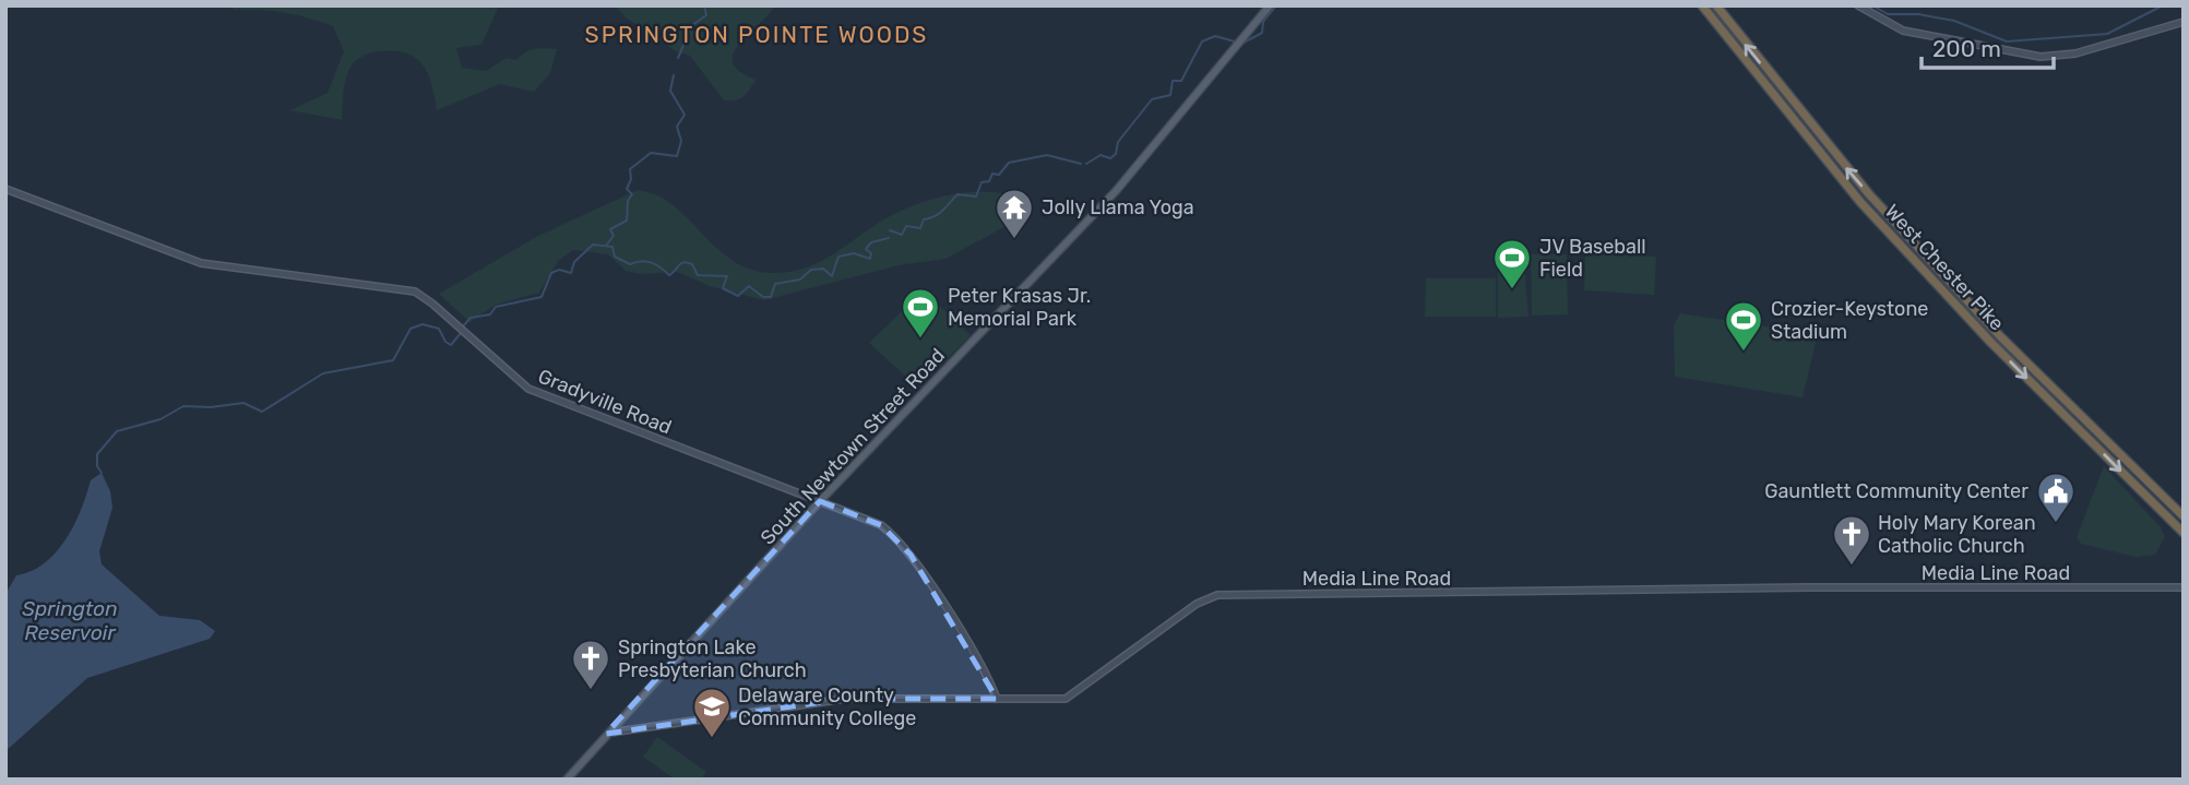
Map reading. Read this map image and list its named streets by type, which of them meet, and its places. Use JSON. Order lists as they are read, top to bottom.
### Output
{
  "streets": {
    "highway": ["West Chester Pike"],
    "main road": ["Gradyville Road", "South Newtown Street Road", "Media Line Road"]
  },
  "crossings": [
    ["Gradyville Road", "South Newtown Street Road"],
    ["Gradyville Road", "Media Line Road"],
    ["South Newtown Street Road", "Media Line Road"]
  ],
  "districts": ["SPRINGTON POINTE WOODS"],
  "water": ["Springton Reservoir"],
  "places": {
    "temple": ["Jolly Llama Yoga"],
    "sports": ["JV Baseball Field", "Peter Krasas Jr. Memorial Park", "Crozier-Keystone Stadium"],
    "public building": ["Gauntlett Community Center"],
    "church": ["Holy Mary Korean Catholic Church", "Springton Lake Presbyterian Church"],
    "school or university": ["Delaware County Community College"]
  },
  "scale_bar": "200 m"
}
